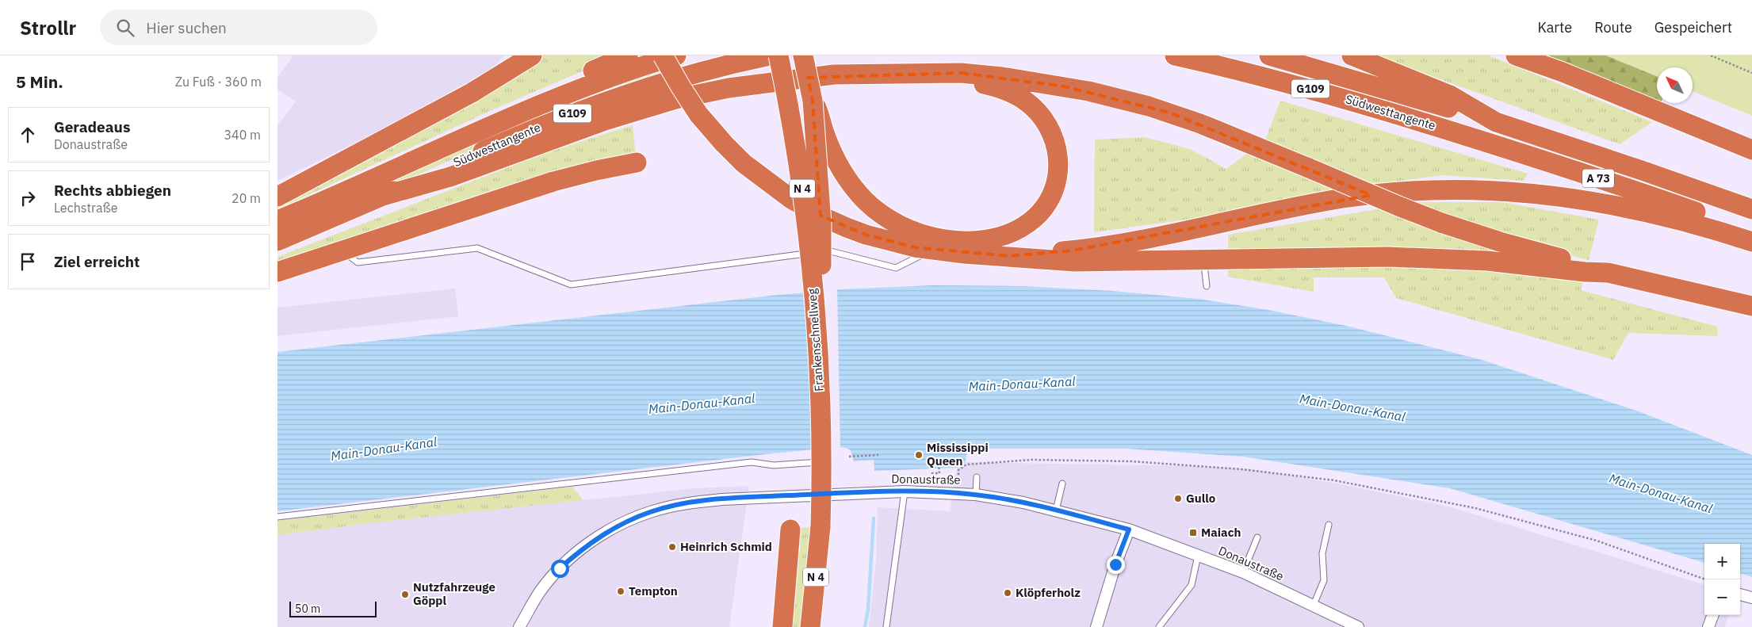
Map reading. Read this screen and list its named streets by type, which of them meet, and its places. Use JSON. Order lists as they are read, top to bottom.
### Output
{
  "streets": {
    "highway": [
      "G109",
      "Südwesttangente",
      "A 73",
      "N 4",
      "Frankenschnellweg"
    ],
    "street": ["Donaustraße"]
  },
  "crossings": [
    ["Südwesttangente", "A 73"]
  ],
  "water": ["Main-Donau-Kanal"],
  "places": {
    "other": [
      "Mississippi Queen",
      "Gullo",
      "Heinrich Schmid",
      "Tempton",
      "Klöpferholz",
      "Nutzfahrzeuge Göppl"
    ],
    "transit": ["Maiach"]
  },
  "scale_bar": "50 m",
  "north": "top left",
  "page": {
    "header": "Strollr",
    "search": "Hier suchen",
    "nav": ["Karte", "Route", "Gespeichert"],
    "heading": ["5 Min.", "Zu Fuß · 360 m"],
    "list": [
      ["Geradeaus", "Donaustraße", "340 m"],
      ["Rechts abbiegen", "Lechstraße", "20 m"],
      "Ziel erreicht"
    ],
    "map_buttons": ["+", "−"],
    "scale": "50 m"
  }
}
